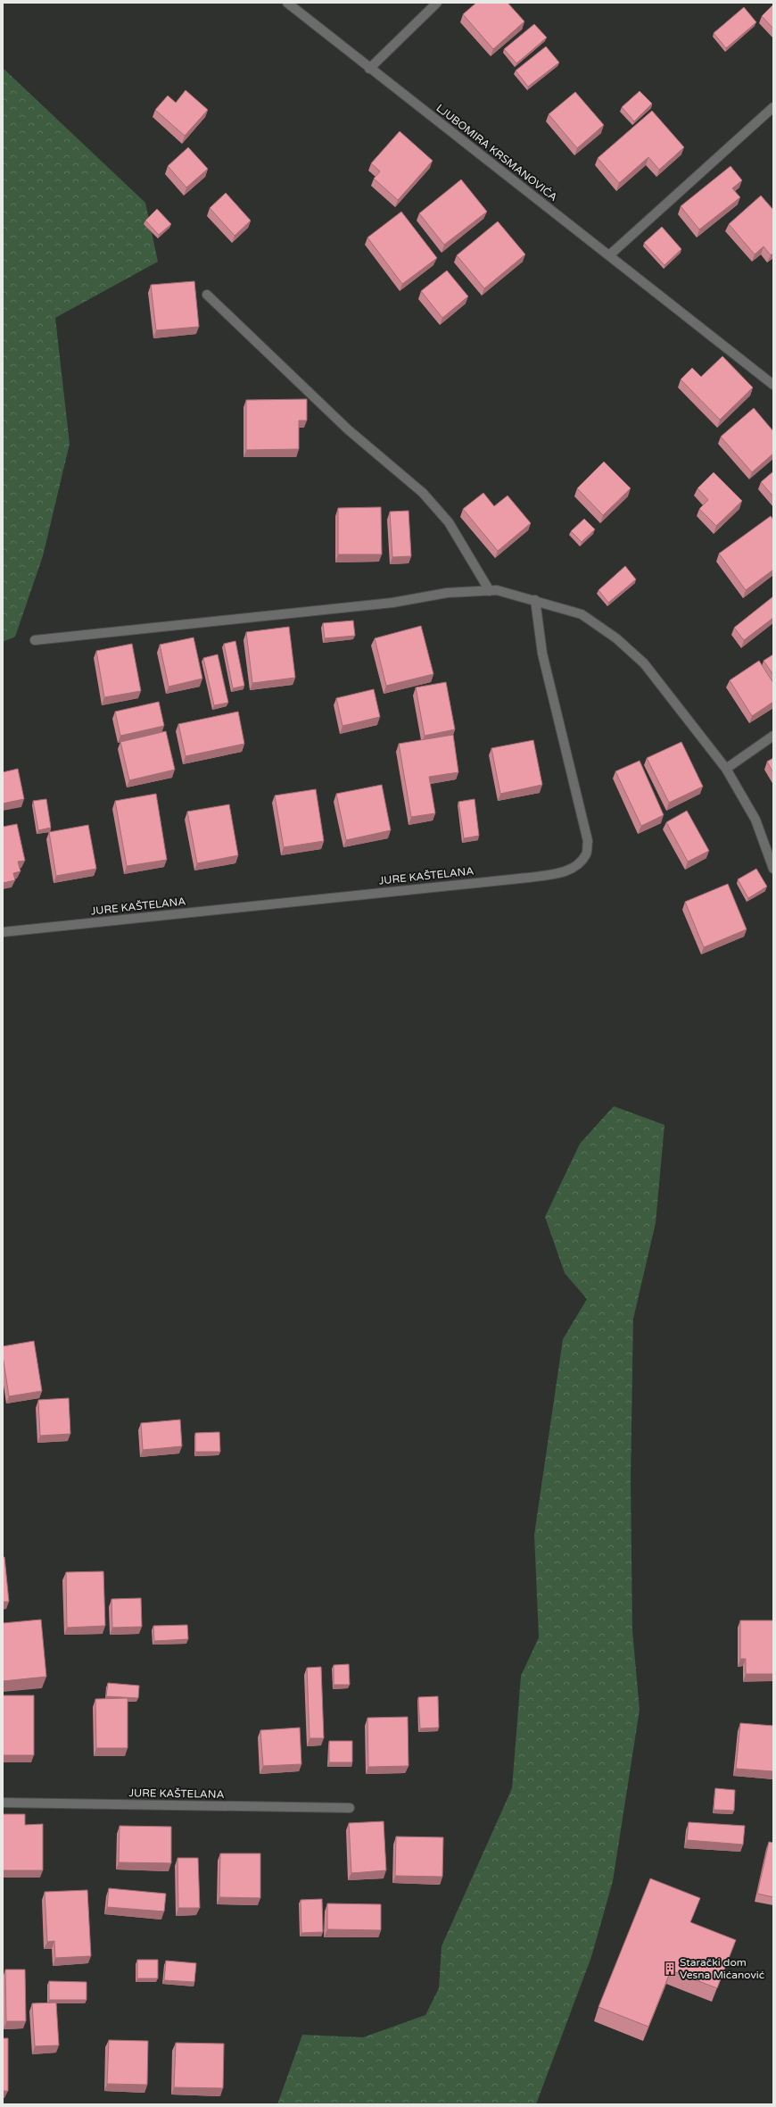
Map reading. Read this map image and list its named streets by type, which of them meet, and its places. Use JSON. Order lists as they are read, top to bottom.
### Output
{
  "streets": {
    "street": ["LJUBOMIRA KRSMANOVIĆA", "JURE KAŠTELANA"]
  },
  "places": {
    "building": ["Starački dom Vesna Mićanović"]
  }
}
